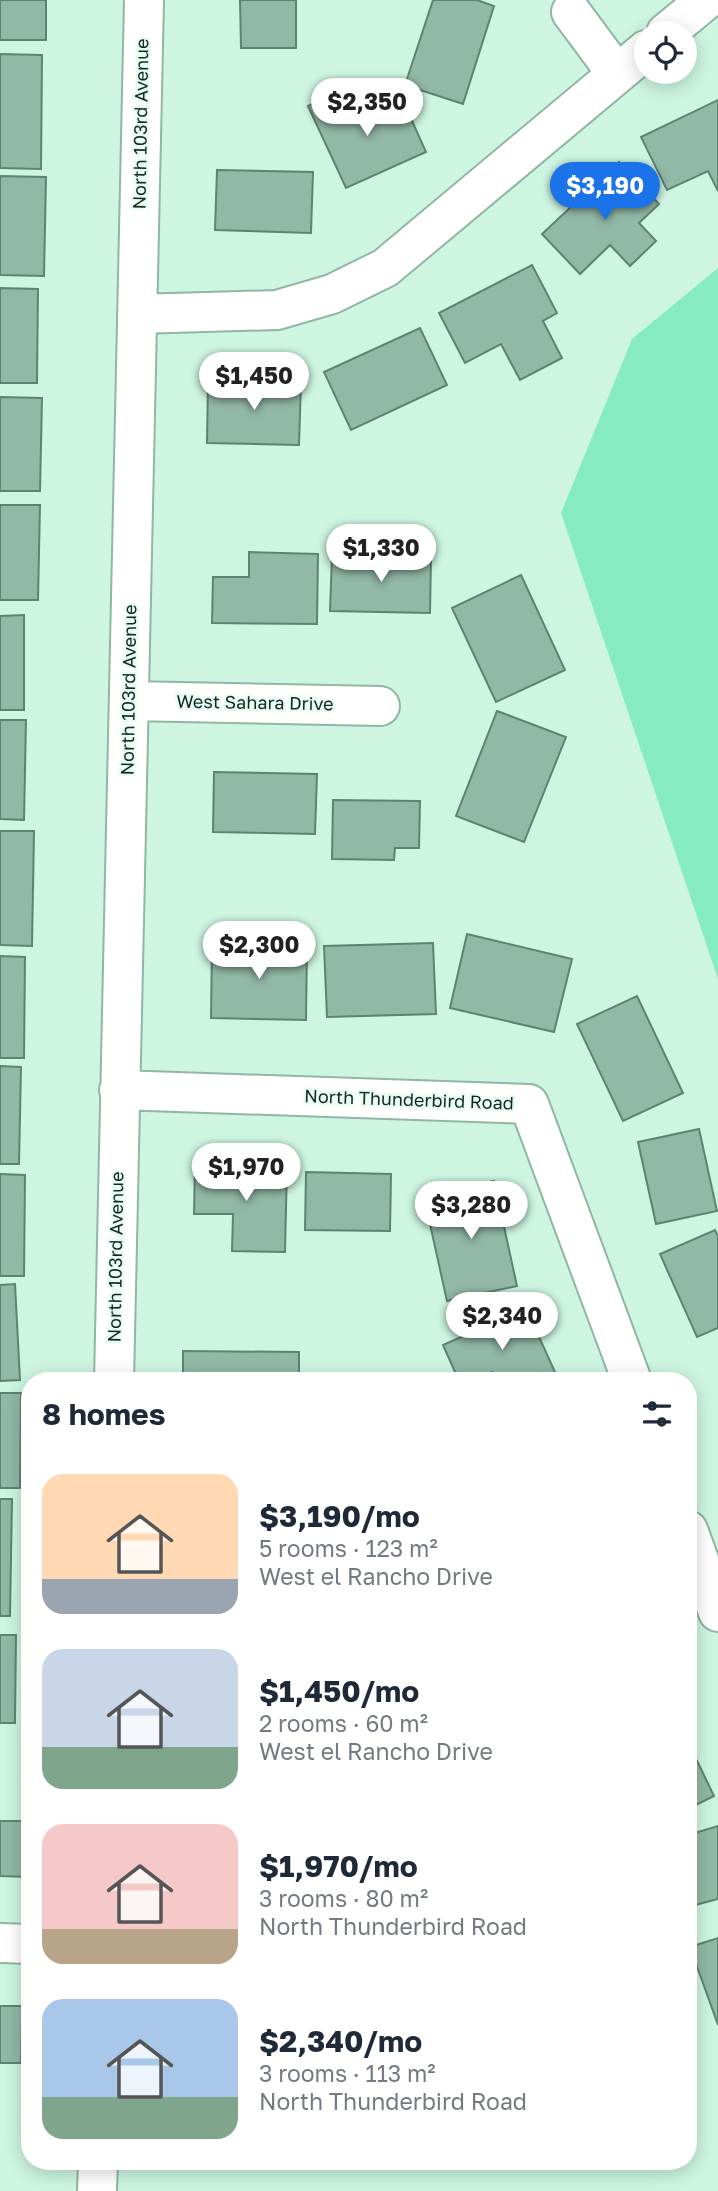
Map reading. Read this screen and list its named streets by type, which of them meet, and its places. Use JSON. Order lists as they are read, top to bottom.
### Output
{
  "streets": {
    "street": ["North 103rd Avenue", "West Sahara Drive", "North Thunderbird Road"]
  },
  "crossings": [
    ["North 103rd Avenue", "West Sahara Drive"],
    ["North 103rd Avenue", "North Thunderbird Road"]
  ],
  "page": {
    "price": [
      "$2,350",
      "$3,190",
      "$1,450",
      "$1,330",
      "$2,300",
      "$1,970",
      "$3,280",
      "$2,340"
    ],
    "heading": "8 homes",
    "list": [
      {
        "name": "$3,190/mo",
        "note": "5 rooms · 123 m² · West el Rancho Drive"
      },
      {
        "name": "$1,450/mo",
        "note": "2 rooms · 60 m² · West el Rancho Drive"
      },
      {
        "name": "$1,970/mo",
        "note": "3 rooms · 80 m² · North Thunderbird Road"
      },
      {
        "name": "$2,340/mo",
        "note": "3 rooms · 113 m² · North Thunderbird Road"
      }
    ]
  }
}
